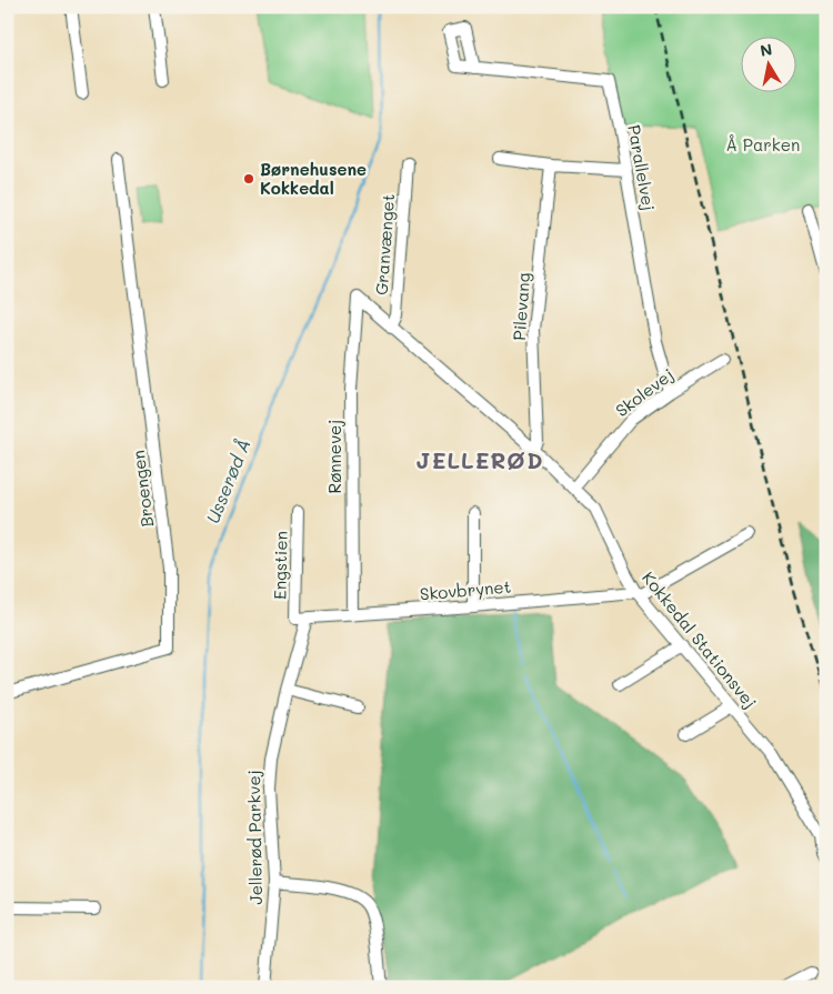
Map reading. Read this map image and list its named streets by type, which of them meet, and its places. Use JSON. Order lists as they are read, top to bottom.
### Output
{
  "streets": {
    "street": [
      "Parallelvej",
      "Granvænget",
      "Pilevang",
      "Skolevej",
      "Rønnevej",
      "Broengen",
      "Engstien",
      "Skovbrynet",
      "Kokkedal Stationsvej",
      "Jellerød Parkvej"
    ]
  },
  "crossings": [
    ["Parallelvej", "Skolevej"],
    ["Granvænget", "Kokkedal Stationsvej"],
    ["Pilevang", "Kokkedal Stationsvej"],
    ["Skolevej", "Kokkedal Stationsvej"],
    ["Rønnevej", "Skovbrynet"],
    ["Rønnevej", "Kokkedal Stationsvej"],
    ["Engstien", "Skovbrynet"],
    ["Engstien", "Jellerød Parkvej"],
    ["Skovbrynet", "Kokkedal Stationsvej"],
    ["Skovbrynet", "Jellerød Parkvej"]
  ],
  "districts": ["JELLERØD"],
  "water": ["Usserød Å"],
  "parks": ["Å Parken"],
  "places": ["Børnehusene Kokkedal"],
  "north": "top"
}
